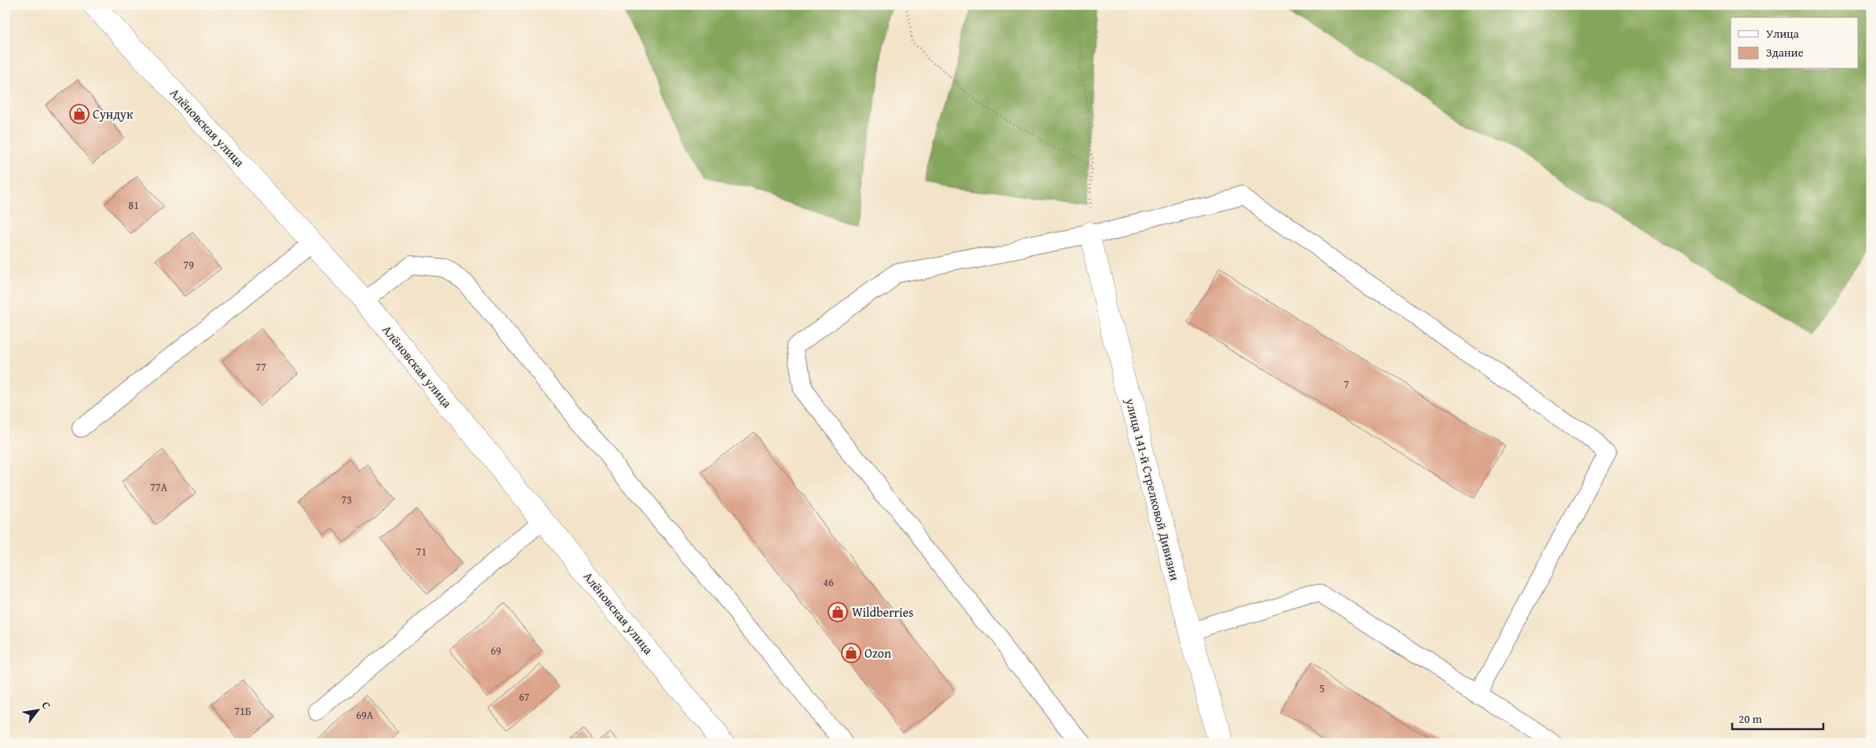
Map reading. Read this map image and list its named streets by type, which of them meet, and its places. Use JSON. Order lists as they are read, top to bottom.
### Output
{
  "streets": {
    "street": ["Алёновская улица", "улица 141-й Стрелковой Дивизии"]
  },
  "places": {
    "shop": ["Сундук", "Wildberries", "Ozon"]
  },
  "house_numbers": [
    "81",
    "79",
    "77",
    "7",
    "77А",
    "73",
    "71",
    "46",
    "69",
    "5",
    "67",
    "71Б",
    "69А"
  ],
  "legend": ["Улица", "Здание"],
  "scale_bar": "20 m",
  "north": "top right"
}
